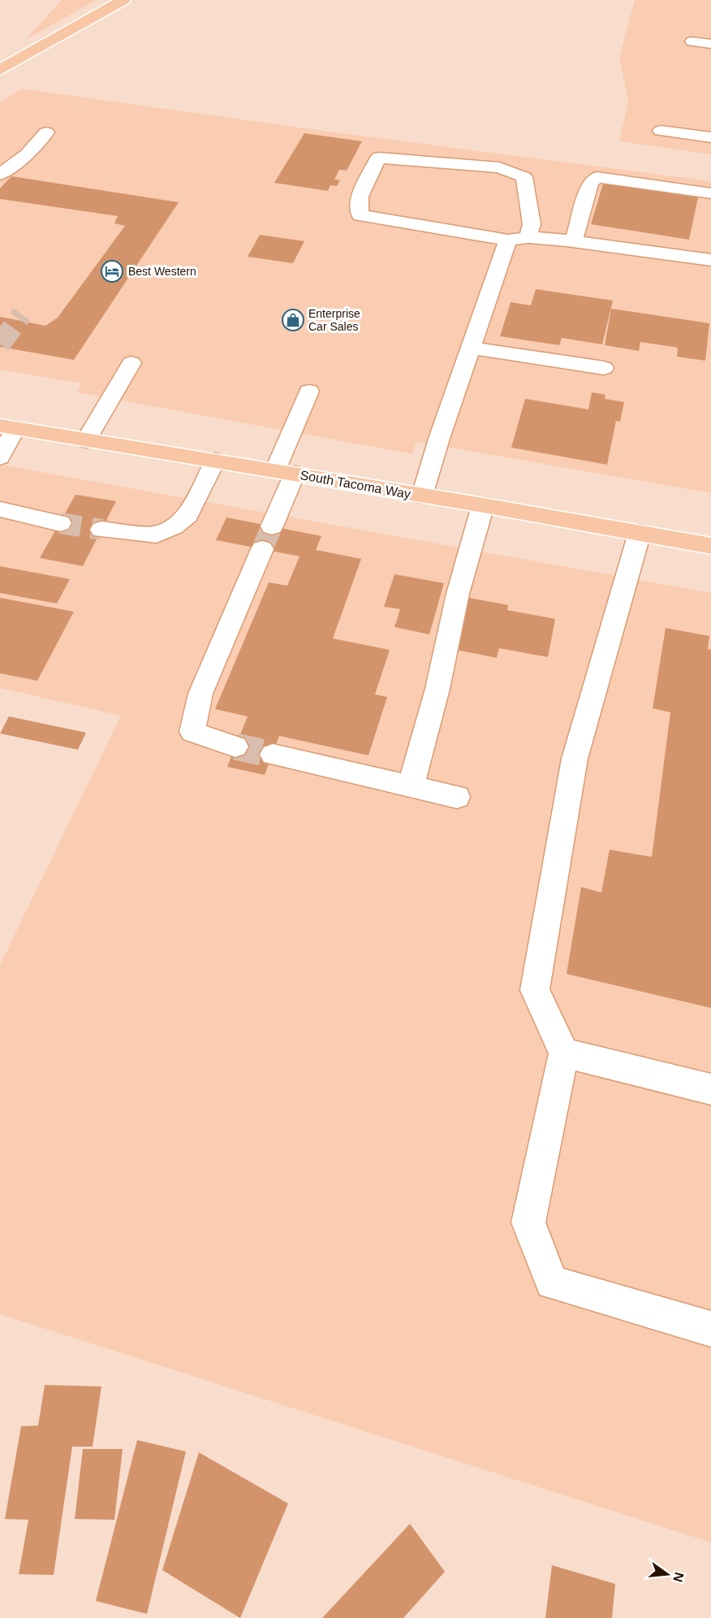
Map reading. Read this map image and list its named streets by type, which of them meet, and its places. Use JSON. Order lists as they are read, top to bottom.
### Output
{
  "streets": {
    "main road": ["South Tacoma Way"]
  },
  "places": {
    "hotel": ["Best Western"],
    "shop": ["Enterprise Car Sales"]
  },
  "north": "right"
}
